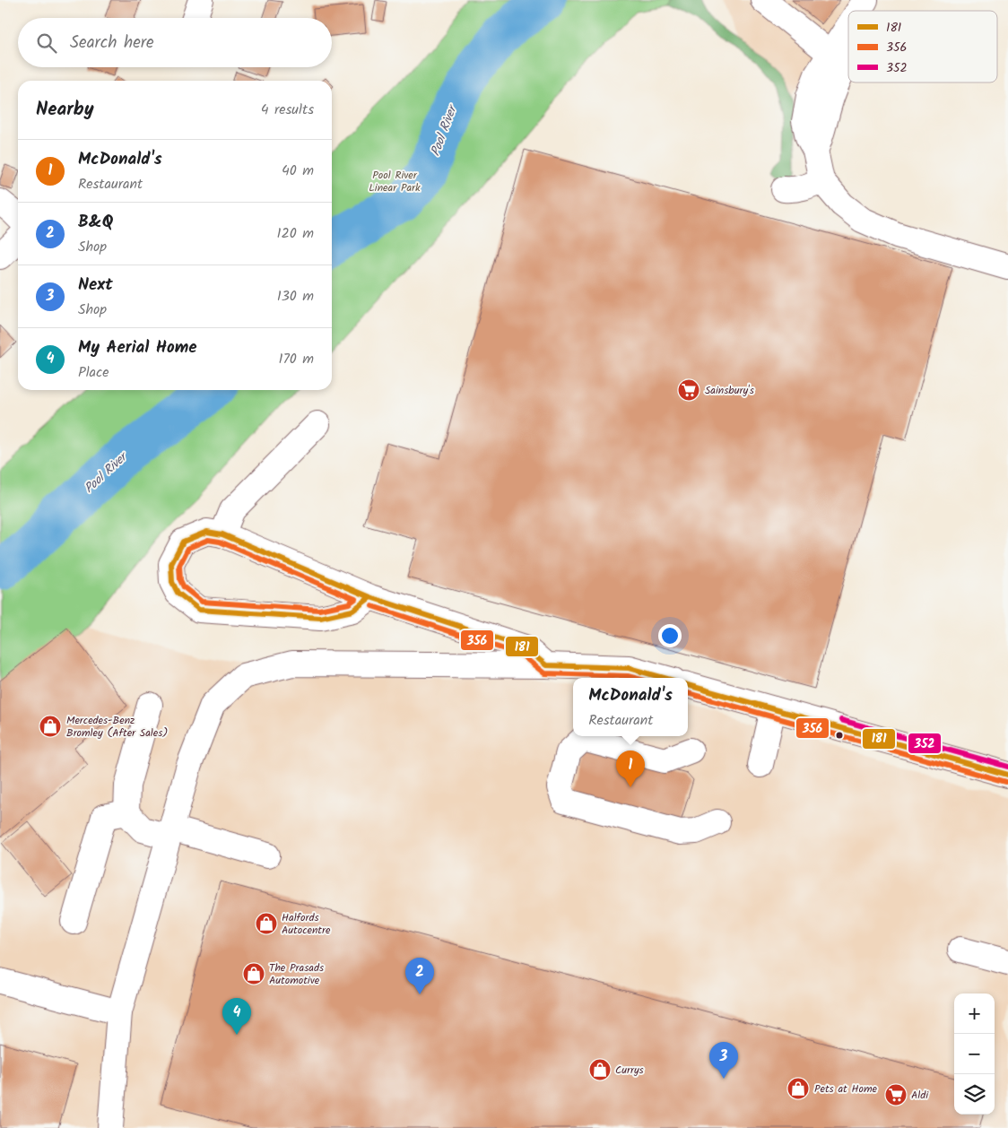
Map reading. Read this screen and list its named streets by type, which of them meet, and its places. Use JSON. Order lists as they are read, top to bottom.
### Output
{
  "water": ["Pool River"],
  "parks": ["Pool River Linear Park"],
  "places": {
    "supermarket": ["Sainsbury's", "Aldi"],
    "shop": [
      "Mercedes-Benz Bromley (After Sales)",
      "Halfords Autocentre",
      "The Prasads Automotive",
      "Currys",
      "Pets at Home"
    ]
  },
  "lines": ["transit line 181", "transit line 356", "transit line 352"],
  "legend": ["181", "356", "352"],
  "page": {
    "search": "Search here",
    "heading": ["Nearby", "4 results"],
    "list": [
      {
        "mark": "1",
        "name": "McDonald's",
        "note": "Restaurant",
        "value": "40 m"
      },
      {
        "mark": "2",
        "name": "B&Q",
        "note": "Shop",
        "value": "120 m"
      },
      {
        "mark": "3",
        "name": "Next",
        "note": "Shop",
        "value": "130 m"
      },
      {
        "mark": "4",
        "name": "My Aerial Home",
        "note": "Place",
        "value": "170 m"
      }
    ],
    "popup": ["McDonald's", "Restaurant"],
    "pins": [
      "1",
      "2",
      "4",
      "3"
    ],
    "map_buttons": ["+", "−"]
  }
}
